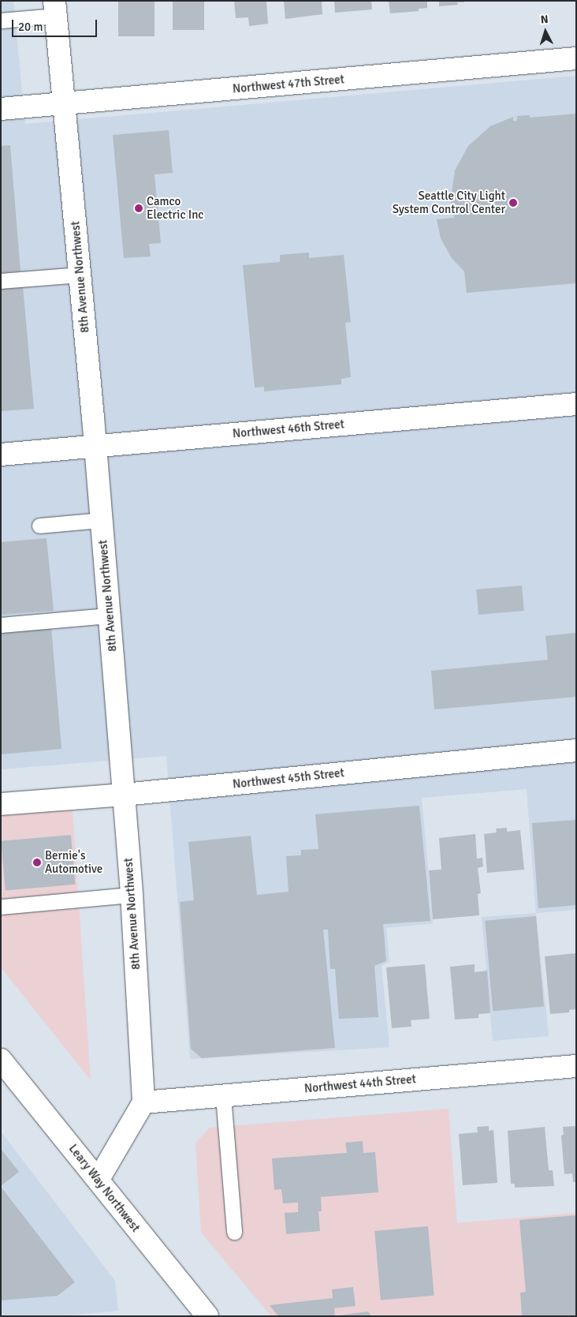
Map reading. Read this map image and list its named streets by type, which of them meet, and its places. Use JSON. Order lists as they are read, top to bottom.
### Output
{
  "streets": {
    "street": [
      "Northwest 47th Street",
      "8th Avenue Northwest",
      "Northwest 46th Street",
      "Northwest 45th Street",
      "Northwest 44th Street",
      "Leary Way Northwest"
    ]
  },
  "crossings": [
    ["Northwest 47th Street", "8th Avenue Northwest"],
    ["8th Avenue Northwest", "Northwest 46th Street"],
    ["8th Avenue Northwest", "Northwest 45th Street"],
    ["8th Avenue Northwest", "Northwest 44th Street"]
  ],
  "places": ["Seattle City Light System Control Center", "Camco Electric Inc", "Bernie's Automotive"],
  "scale_bar": "20 m",
  "north": "top"
}
